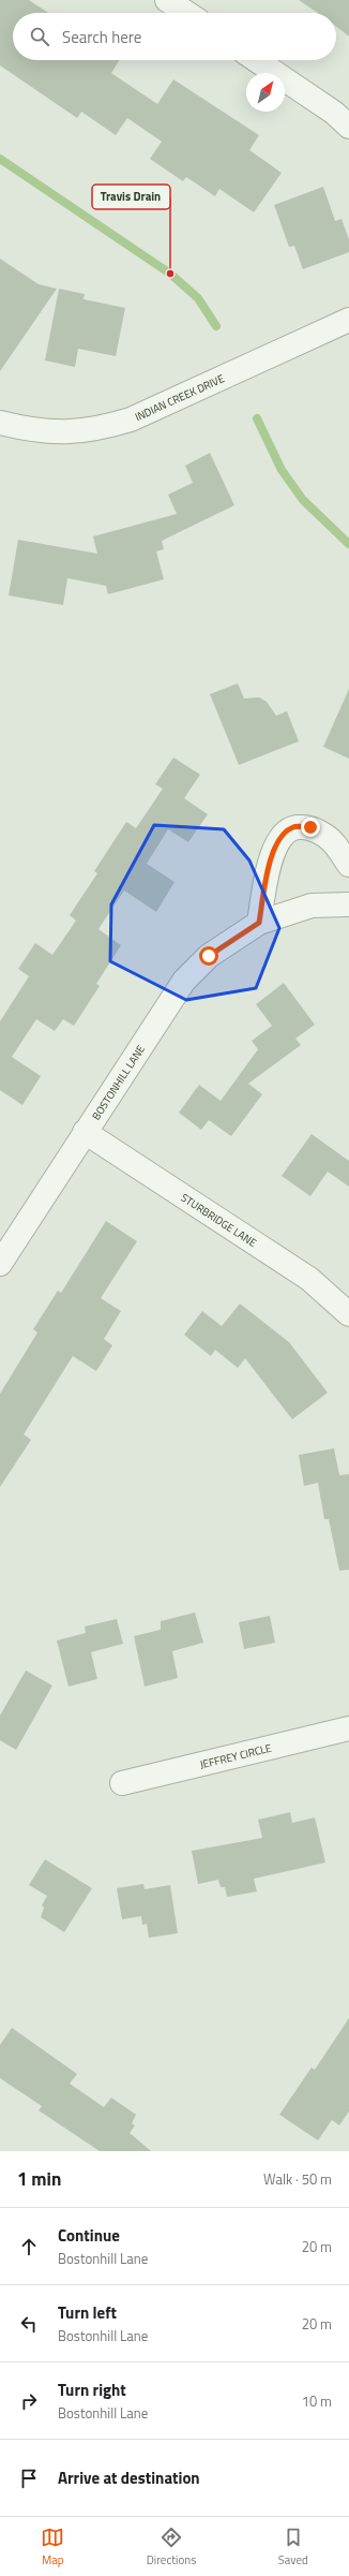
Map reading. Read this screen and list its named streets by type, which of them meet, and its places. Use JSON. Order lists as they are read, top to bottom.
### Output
{
  "streets": {
    "street": [
      "INDIAN CREEK DRIVE",
      "BOSTONHILL LANE",
      "STURBRIDGE LANE",
      "JEFFREY CIRCLE"
    ]
  },
  "crossings": [
    ["BOSTONHILL LANE", "STURBRIDGE LANE"]
  ],
  "places": ["Travis Drain"],
  "north": "top right",
  "page": {
    "search": "Search here",
    "heading": ["1 min", "Walk · 50 m"],
    "list": [
      ["Continue", "Bostonhill Lane", "20 m"],
      ["Turn left", "Bostonhill Lane", "20 m"],
      ["Turn right", "Bostonhill Lane", "10 m"],
      "Arrive at destination"
    ],
    "nav": ["Map", "Directions", "Saved"]
  }
}
